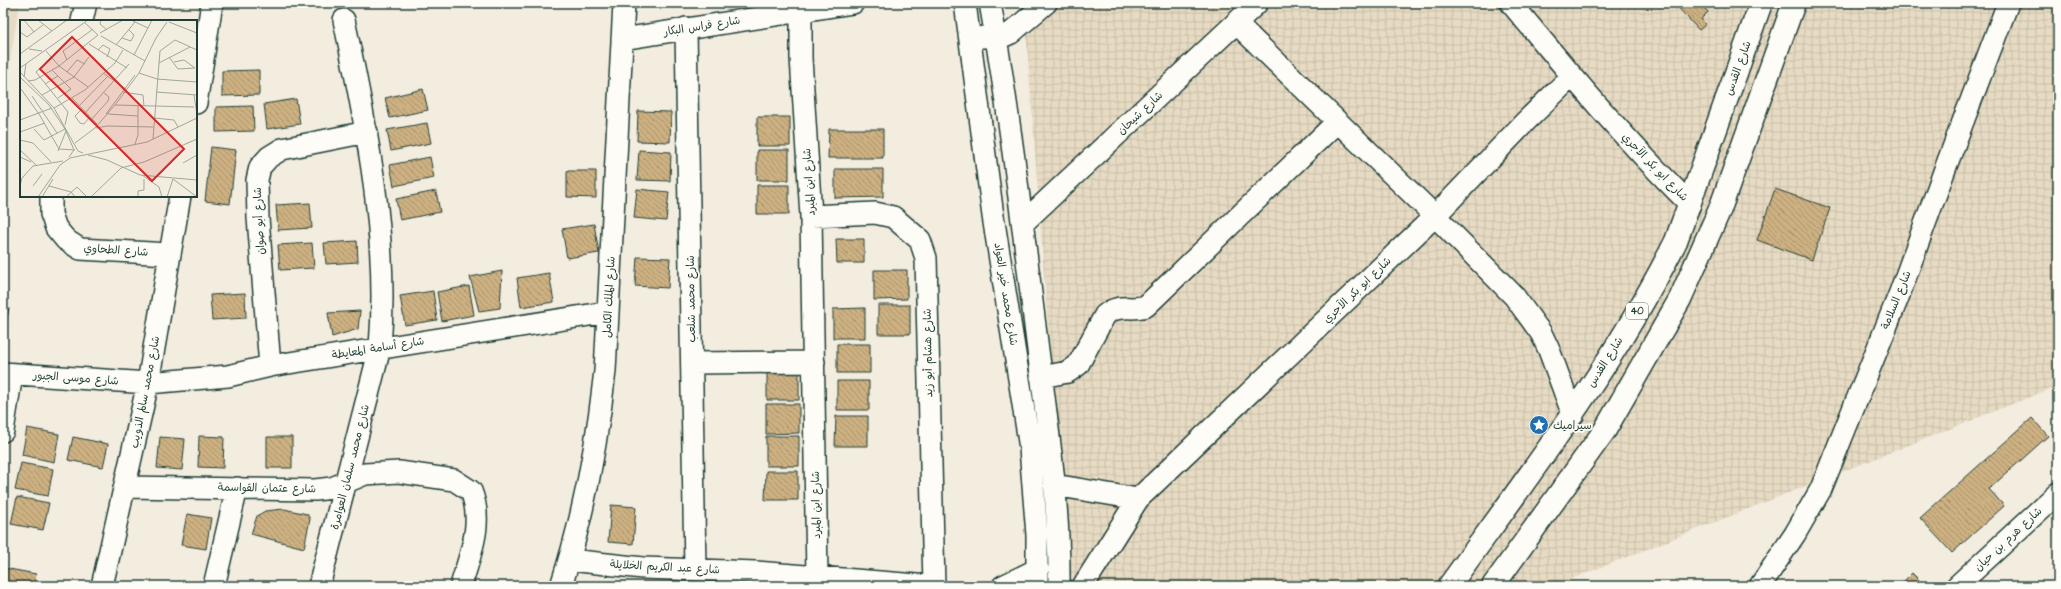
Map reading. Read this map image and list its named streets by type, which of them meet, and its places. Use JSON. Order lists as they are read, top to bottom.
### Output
{
  "streets": {
    "highway": ["شارع القدس", "40"],
    "street": [
      "شارع فراس البكار",
      "شارع شيحان",
      "شارع ابو بكر الآجري",
      "شارع ابن المبرد",
      "شارع أبو صوان",
      "شارع الطحاوي",
      "شارع محمد خير العواد",
      "شارع الملك الكامل",
      "شارع محمد شلعب",
      "شارع السلامة",
      "شارع أسامة المعايطة",
      "شارع هشام أبو زيد",
      "شارع موسى الجبور",
      "شارع محمد سالم الذويب",
      "شارع محمد سلمان العوامرة",
      "شارع عثمان القواسمة",
      "شارع هرم بن حيان",
      "شارع عبد الكريم الخلايلة"
    ]
  },
  "crossings": [
    ["شارع فراس البكار", "شارع ابن المبرد"],
    ["شارع فراس البكار", "شارع الملك الكامل"],
    ["شارع فراس البكار", "شارع محمد شلعب"],
    ["شارع القدس", "شارع ابو بكر الآجري"],
    ["شارع ابن المبرد", "شارع هشام أبو زيد"],
    ["شارع ابن المبرد", "شارع عبد الكريم الخلايلة"],
    ["شارع أبو صوان", "شارع أسامة المعايطة"],
    ["شارع الطحاوي", "شارع محمد سالم الذويب"],
    ["شارع الملك الكامل", "شارع أسامة المعايطة"],
    ["شارع الملك الكامل", "شارع عبد الكريم الخلايلة"],
    ["شارع محمد شلعب", "شارع عبد الكريم الخلايلة"],
    ["شارع أسامة المعايطة", "شارع موسى الجبور"],
    ["شارع أسامة المعايطة", "شارع محمد سالم الذويب"],
    ["شارع أسامة المعايطة", "شارع محمد سلمان العوامرة"],
    ["شارع موسى الجبور", "شارع محمد سالم الذويب"],
    ["شارع محمد سالم الذويب", "شارع عثمان القواسمة"],
    ["شارع محمد سلمان العوامرة", "شارع عثمان القواسمة"]
  ],
  "places": {
    "place": ["سيراميك"]
  }
}
